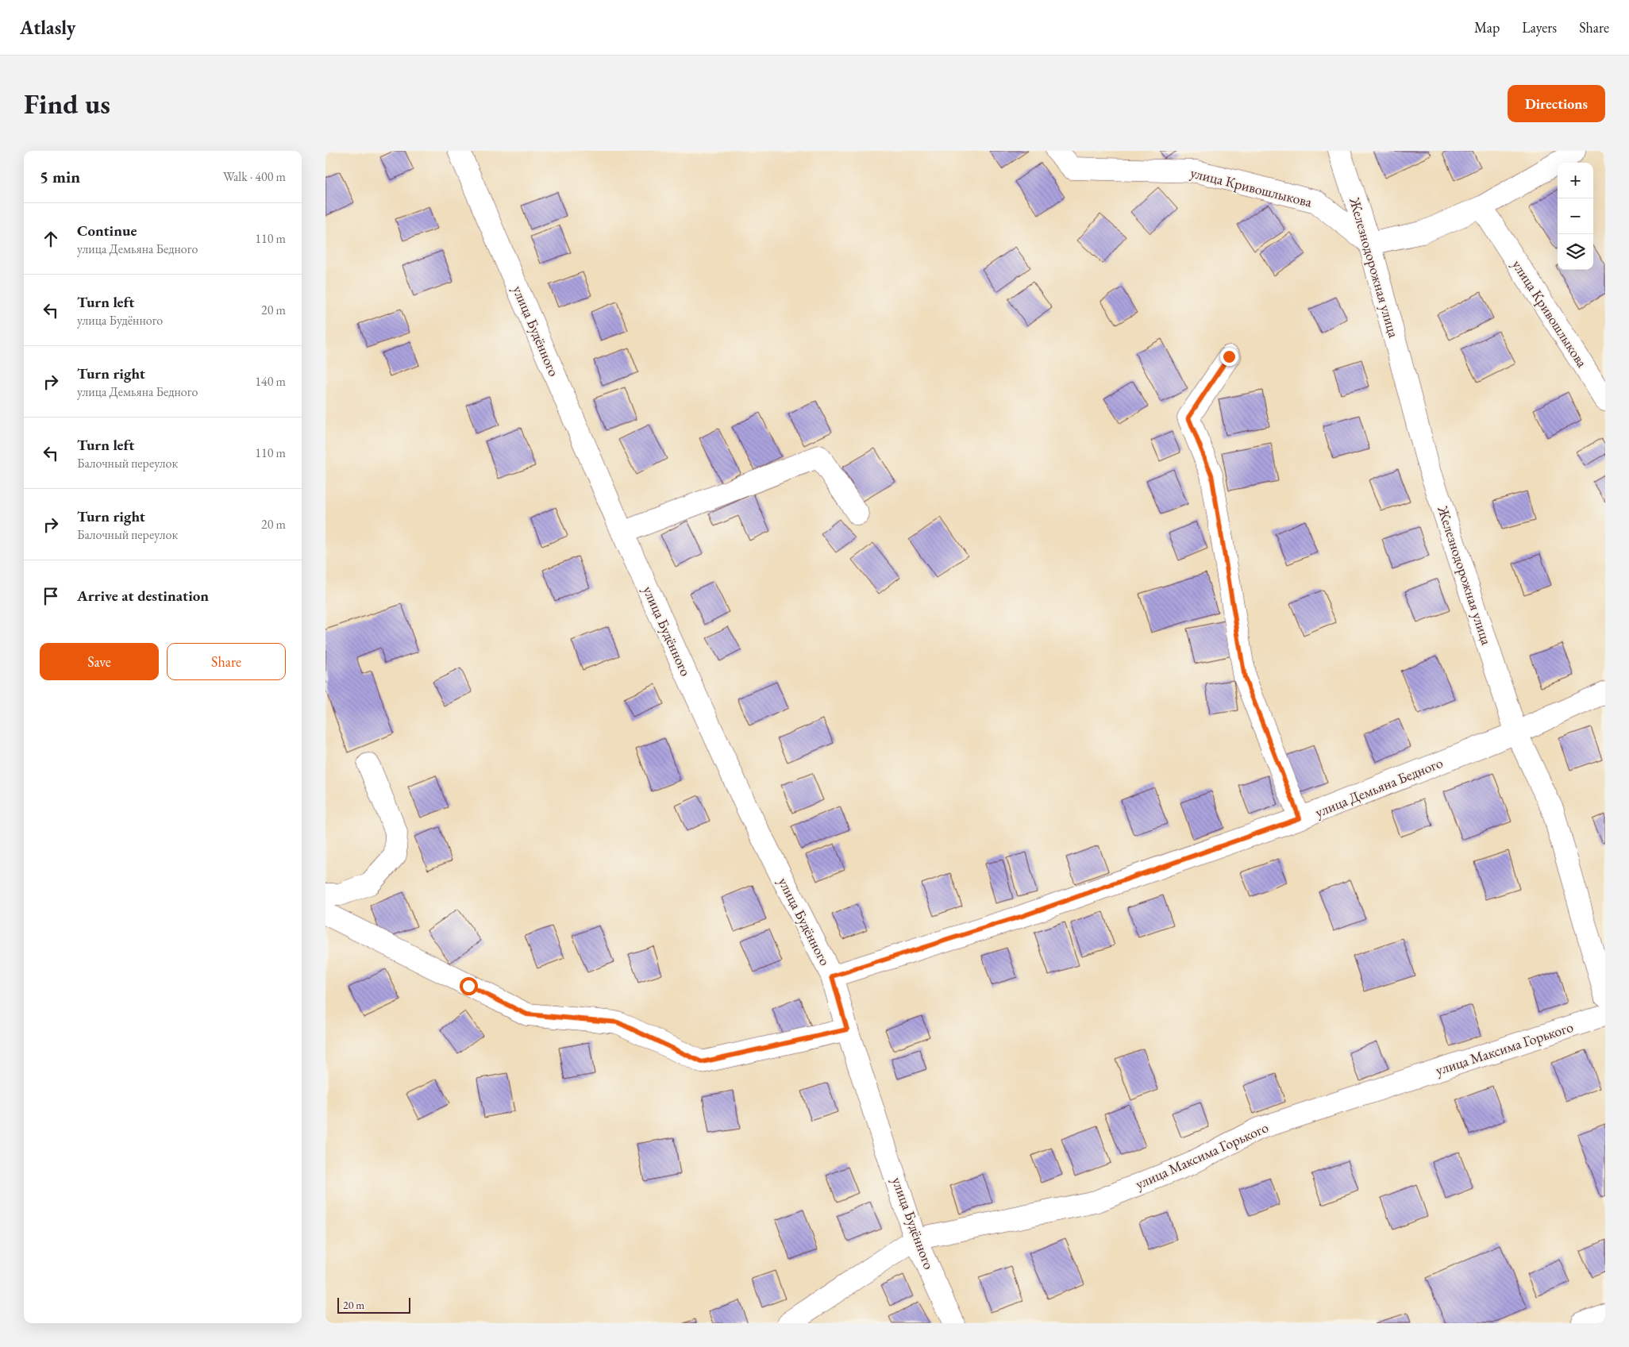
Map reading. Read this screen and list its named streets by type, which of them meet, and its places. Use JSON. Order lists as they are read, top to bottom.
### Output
{
  "streets": {
    "street": [
      "улица Кривошлыкова",
      "Железнодорожная улица",
      "улица Будённого",
      "улица Демьяна Бедного",
      "улица Максима Горького"
    ]
  },
  "crossings": [
    ["улица Кривошлыкова", "Железнодорожная улица"],
    ["Железнодорожная улица", "улица Демьяна Бедного"],
    ["улица Будённого", "улица Демьяна Бедного"],
    ["улица Будённого", "улица Максима Горького"]
  ],
  "scale_bar": "20 m",
  "page": {
    "header": "Atlasly",
    "nav": ["Map", "Layers", "Share"],
    "buttons": [
      "Directions",
      ["Save", "Share"]
    ],
    "title": "Find us",
    "heading": ["5 min", "Walk · 400 m"],
    "map_buttons": ["+", "−"],
    "list": [
      ["Continue", "улица Демьяна Бедного", "110 m"],
      ["Turn left", "улица Будённого", "20 m"],
      ["Turn right", "улица Демьяна Бедного", "140 m"],
      ["Turn left", "Балочный переулок", "110 m"],
      ["Turn right", "Балочный переулок", "20 m"],
      "Arrive at destination"
    ],
    "scale": "20 m"
  }
}
